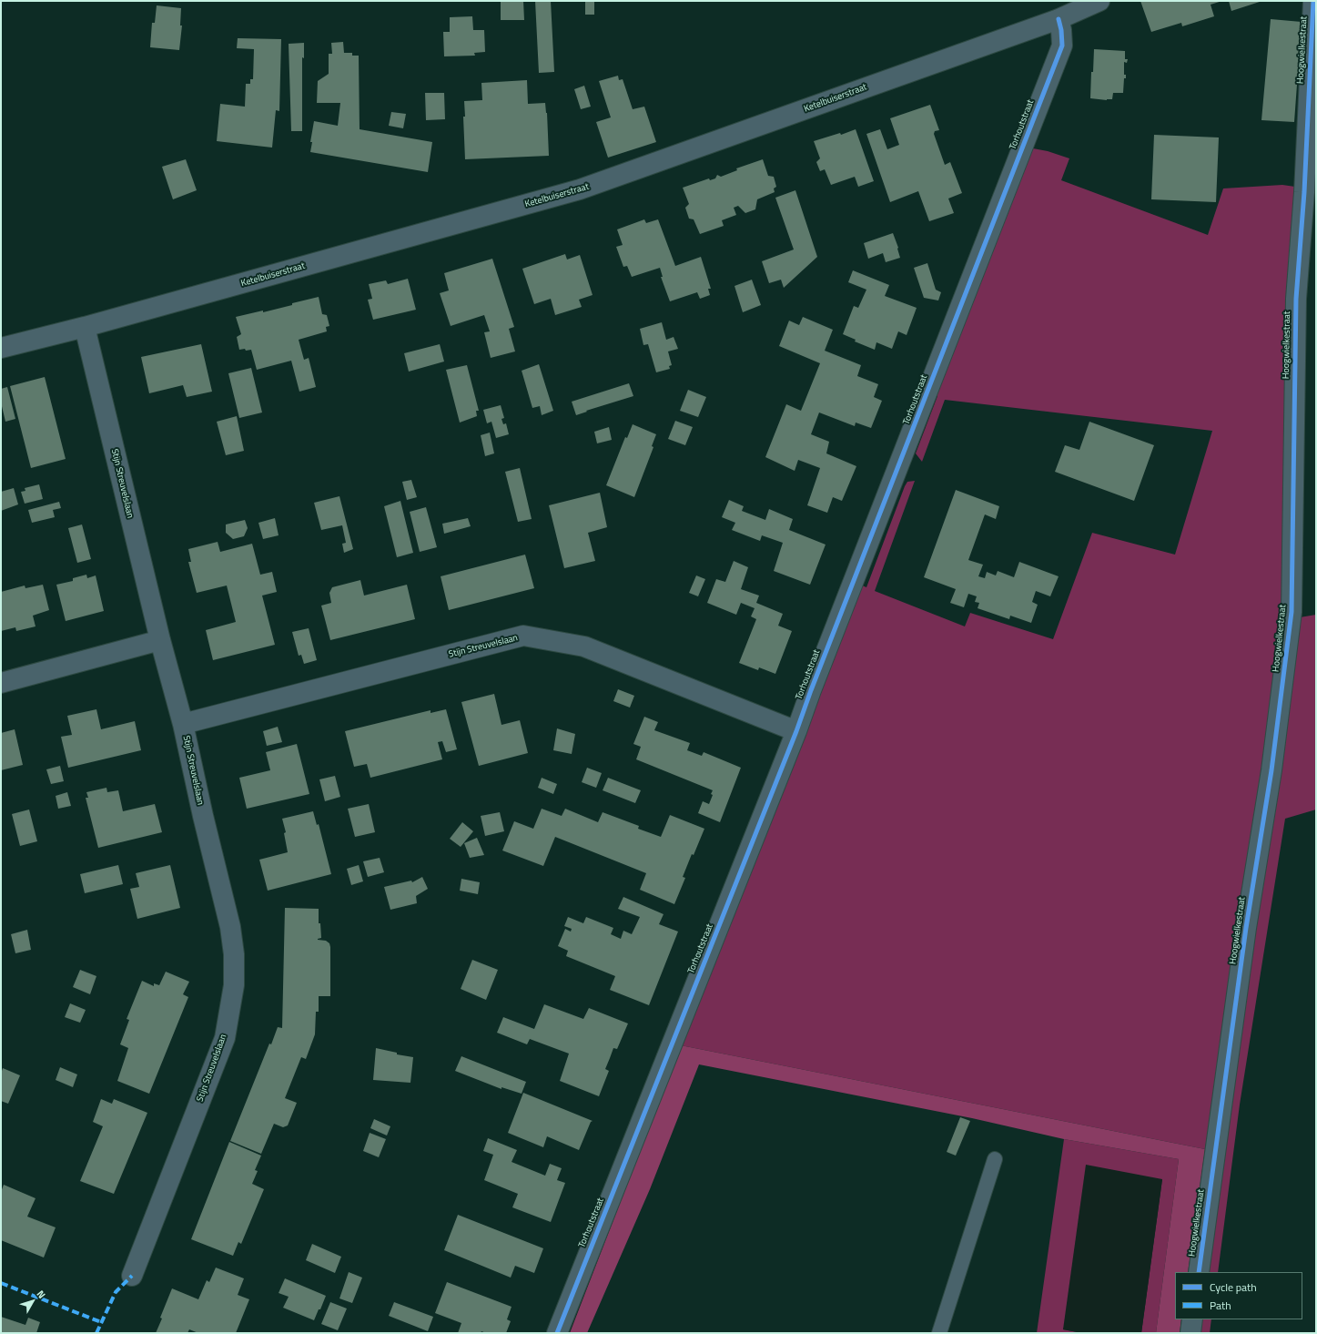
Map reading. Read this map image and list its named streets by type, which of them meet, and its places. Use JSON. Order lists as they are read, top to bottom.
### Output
{
  "streets": {
    "street": [
      "Hoogwielkestraat",
      "Ketelbuiserstraat",
      "Torhoutstraat",
      "Stijn Streuvelslaan"
    ]
  },
  "crossings": [
    ["Ketelbuiserstraat", "Torhoutstraat"],
    ["Ketelbuiserstraat", "Stijn Streuvelslaan"],
    ["Torhoutstraat", "Stijn Streuvelslaan"]
  ],
  "legend": ["Cycle path", "Path"],
  "north": "top right"
}
